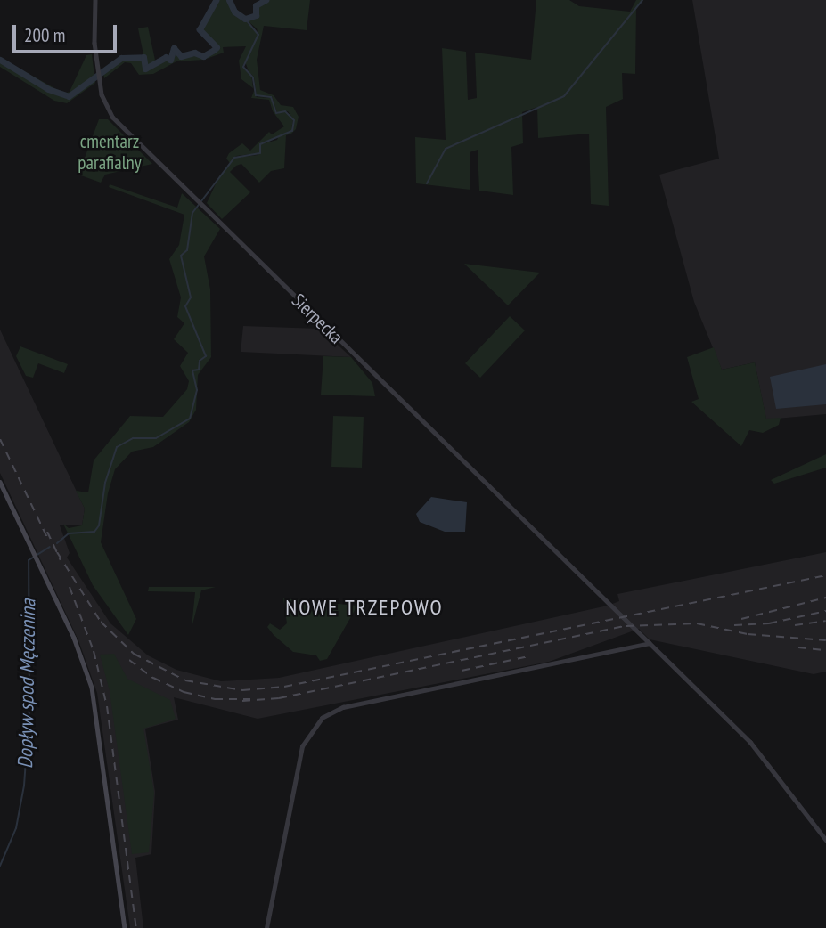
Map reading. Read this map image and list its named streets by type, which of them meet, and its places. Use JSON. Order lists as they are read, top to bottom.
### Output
{
  "streets": {
    "street": ["Sierpecka"]
  },
  "districts": ["NOWE TRZEPOWO"],
  "water": ["Dopływ spod Męczenina"],
  "parks": ["cmentarz parafialny"],
  "scale_bar": "200 m"
}
